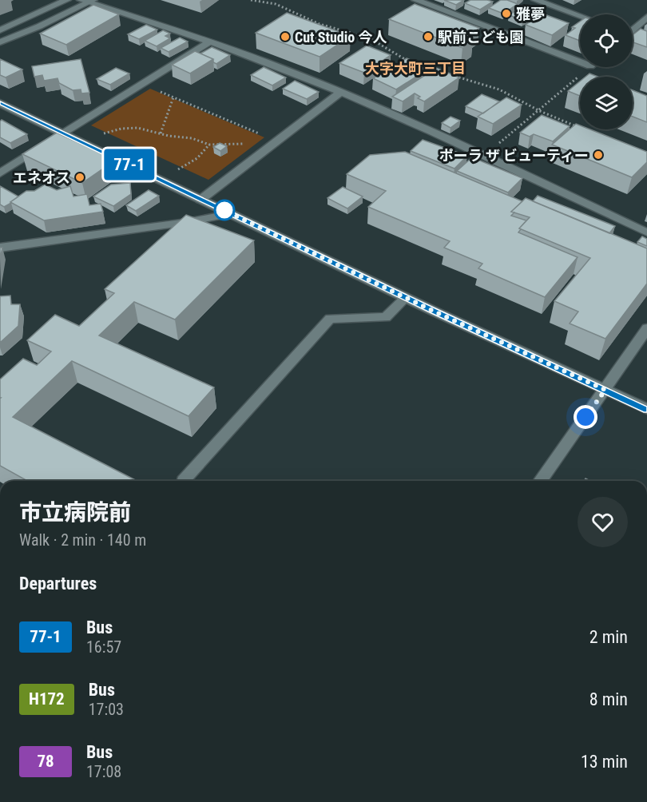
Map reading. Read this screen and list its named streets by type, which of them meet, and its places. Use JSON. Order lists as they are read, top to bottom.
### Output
{
  "districts": ["大字大町三丁目"],
  "places": [
    "雅夢",
    "Cut Studio 今人",
    "駅前こども園",
    "ポーラ ザ ビューティー",
    "エネオス"
  ],
  "lines": ["bus line 77-1"],
  "page": {
    "on_map": "77-1",
    "heading": [
      ["市立病院前", "Walk · 2 min · 140 m"],
      "Departures"
    ],
    "list": [
      {
        "mark": "77-1",
        "name": "Bus",
        "note": "16:57",
        "value": "2 min"
      },
      {
        "mark": "H172",
        "name": "Bus",
        "note": "17:03",
        "value": "8 min"
      },
      {
        "mark": "78",
        "name": "Bus",
        "note": "17:08",
        "value": "13 min"
      }
    ]
  }
}
